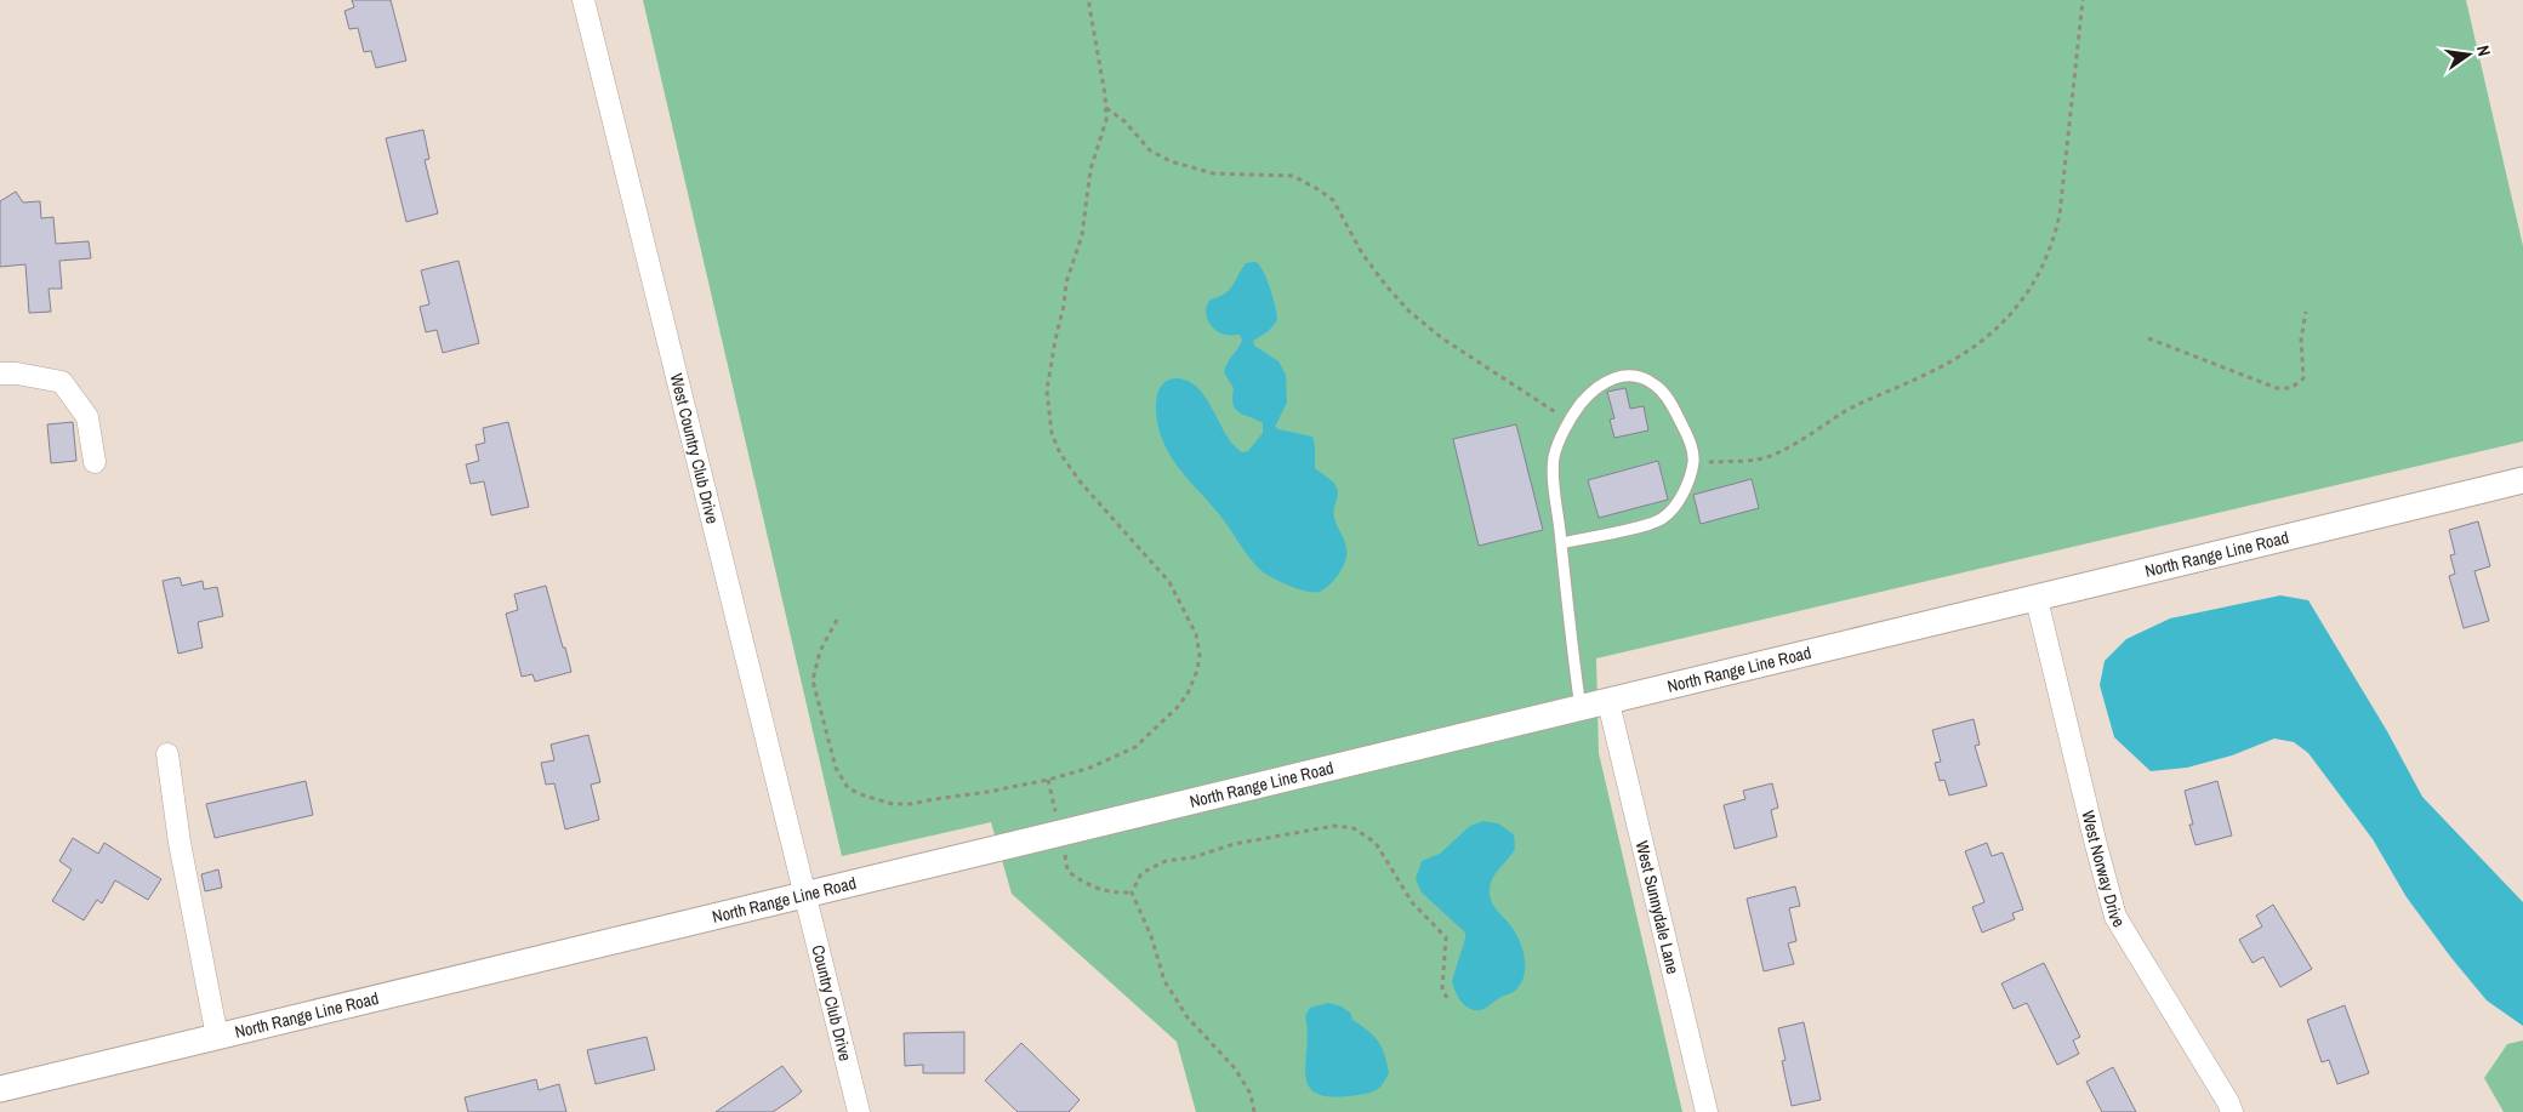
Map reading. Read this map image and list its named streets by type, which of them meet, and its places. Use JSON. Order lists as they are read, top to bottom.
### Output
{
  "streets": {
    "street": [
      "West Country Club Drive",
      "North Range Line Road",
      "West Norway Drive",
      "West Sunnydale Lane",
      "Country Club Drive"
    ]
  },
  "crossings": [
    ["West Country Club Drive", "North Range Line Road"],
    ["West Country Club Drive", "Country Club Drive"],
    ["North Range Line Road", "West Norway Drive"],
    ["North Range Line Road", "West Sunnydale Lane"],
    ["North Range Line Road", "Country Club Drive"]
  ],
  "north": "right"
}
